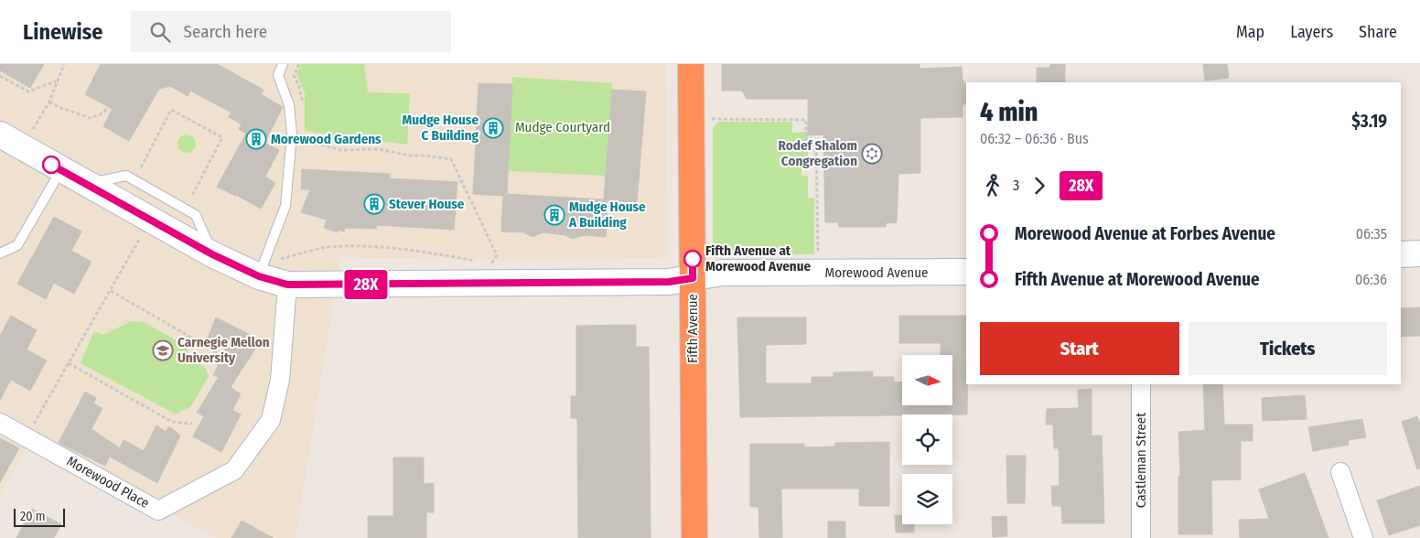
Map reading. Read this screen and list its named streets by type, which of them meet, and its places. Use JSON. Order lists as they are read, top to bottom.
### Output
{
  "streets": {
    "highway": ["Fifth Avenue"],
    "main road": ["Morewood Avenue"],
    "street": ["Castleman Street", "Morewood Place"]
  },
  "crossings": [
    ["Morewood Avenue", "Fifth Avenue"],
    ["Morewood Avenue", "Morewood Place"]
  ],
  "parks": ["Mudge Courtyard"],
  "places": {
    "building": [
      "Mudge House C Building",
      "Morewood Gardens",
      "Stever House",
      "Mudge House A Building"
    ],
    "synagogue": ["Rodef Shalom Congregation"],
    "other": ["Fifth Avenue at Morewood Avenue"],
    "school or university": ["Carnegie Mellon University"]
  },
  "lines": ["bus line 28X"],
  "scale_bar": "20 m",
  "north": "right",
  "page": {
    "header": "Linewise",
    "search": "Search here",
    "nav": ["Map", "Layers", "Share"],
    "on_map": "28X",
    "heading": ["4 min", "06:32 – 06:36 · Bus", "$3.19"],
    "legs": ["3", "28X"],
    "list": [
      {
        "name": "Morewood Avenue at Forbes Avenue",
        "value": "06:35"
      },
      {
        "name": "Fifth Avenue at Morewood Avenue",
        "value": "06:36"
      }
    ],
    "buttons": ["Start", "Tickets"],
    "scale": "20 m"
  }
}
